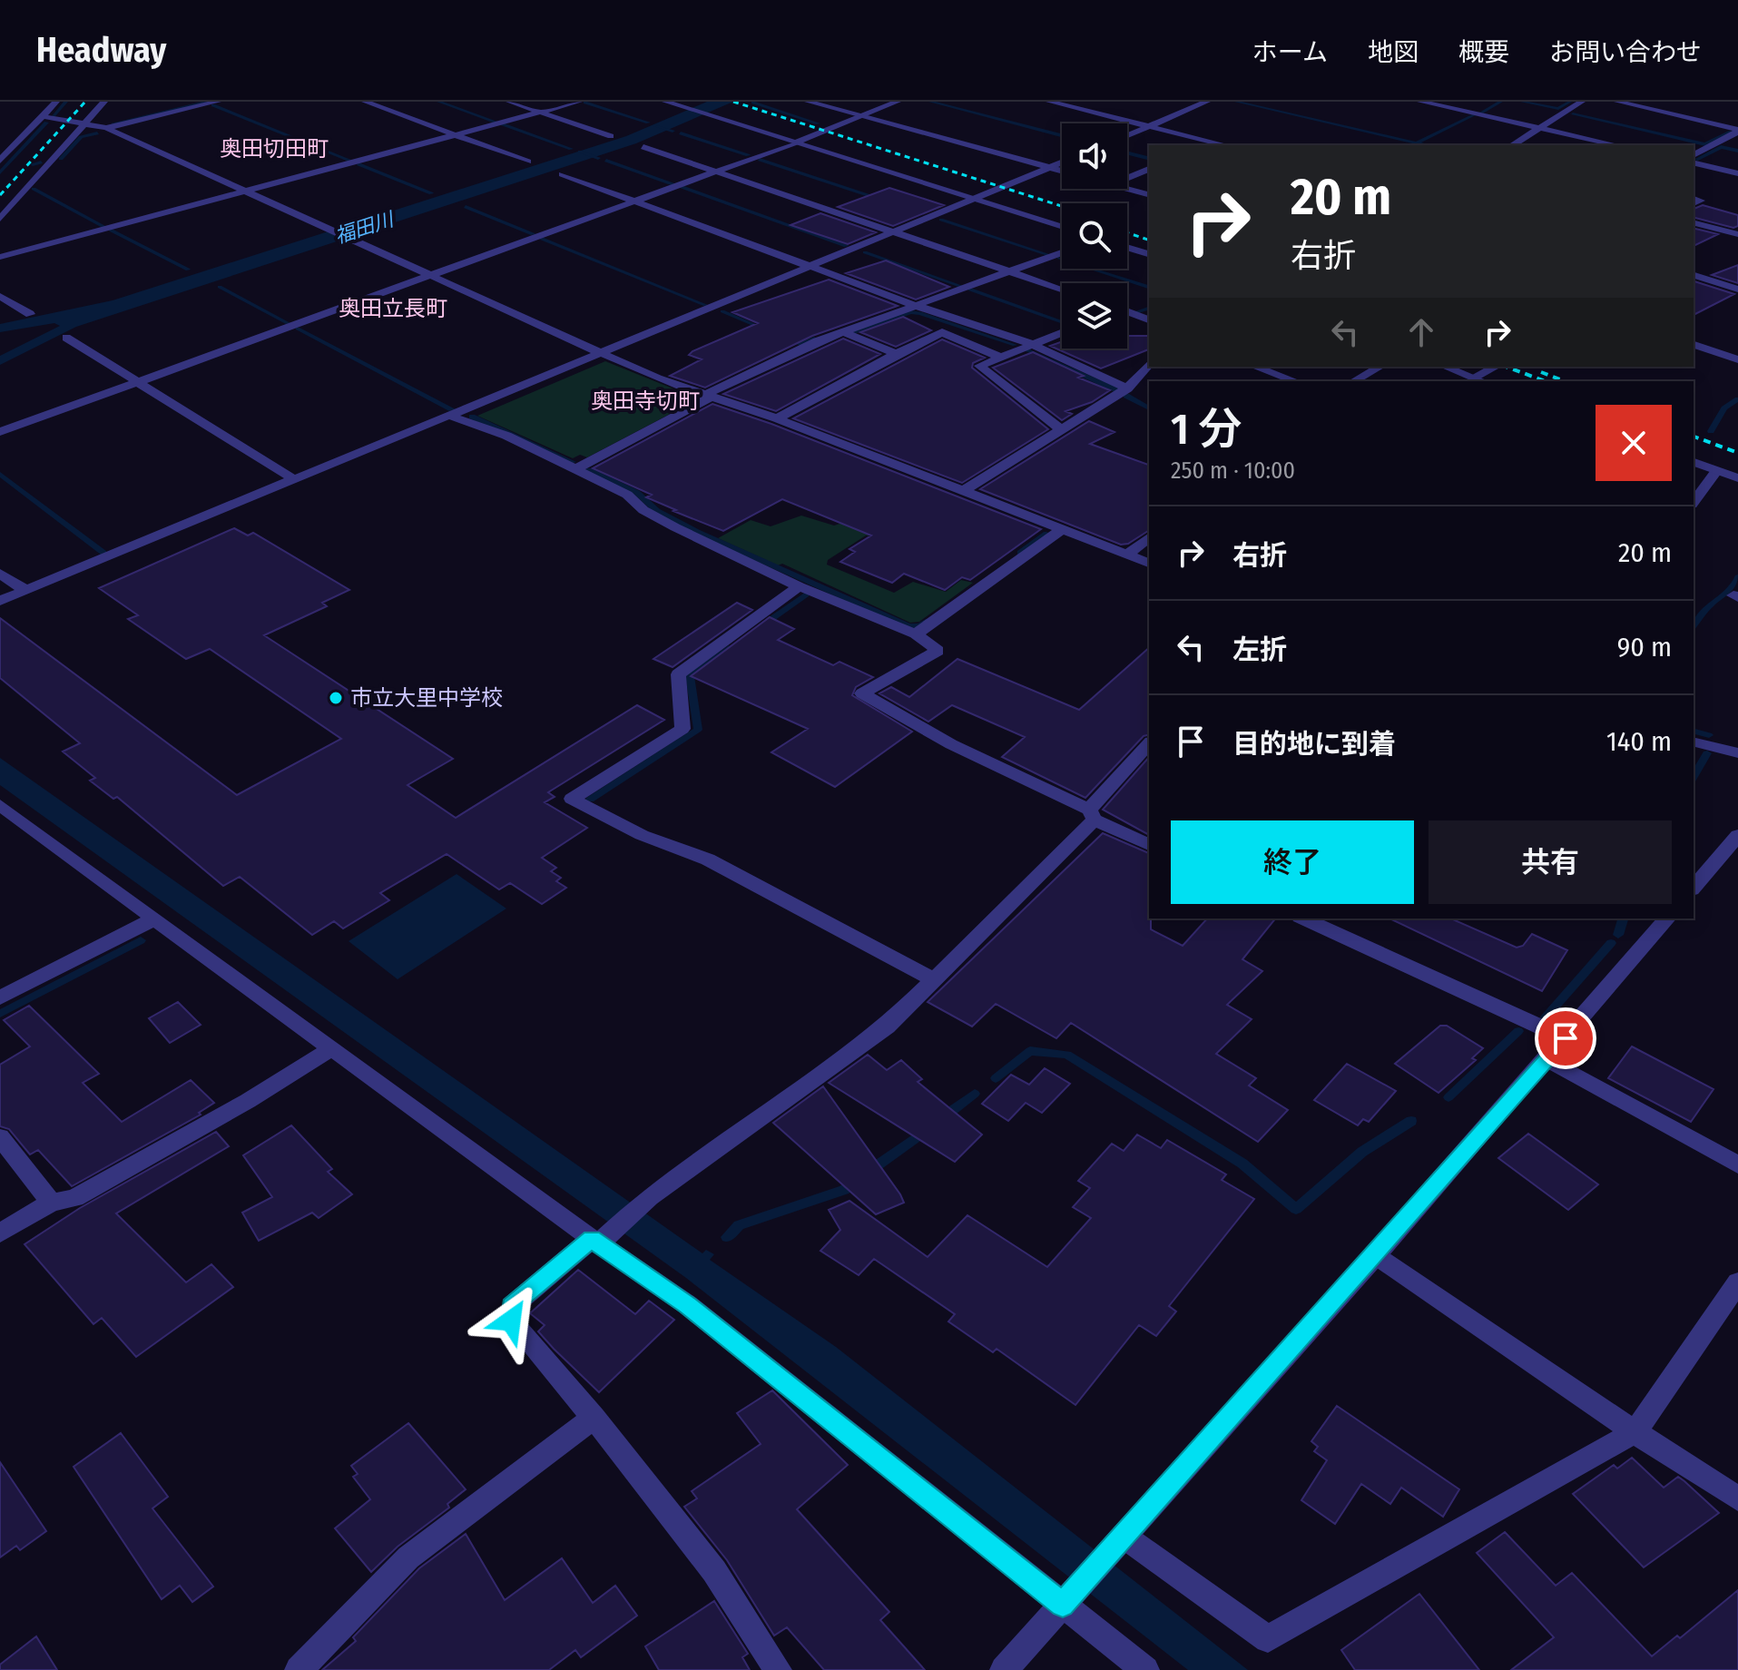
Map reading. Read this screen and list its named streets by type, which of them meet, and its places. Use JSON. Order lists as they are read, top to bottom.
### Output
{
  "districts": ["奥田切田町", "奥田立長町", "奥田寺切町"],
  "water": ["福田川"],
  "places": ["市立大里中学校"],
  "page": {
    "header": "Headway",
    "nav": [
      "ホーム",
      "地図",
      "概要",
      "お問い合わせ"
    ],
    "turn": ["20 m", "右折"],
    "heading": ["1 分", "250 m · 10:00"],
    "list": [
      {
        "name": "右折",
        "value": "20 m"
      },
      {
        "name": "左折",
        "value": "90 m"
      },
      {
        "name": "目的地に到着",
        "value": "140 m"
      }
    ],
    "buttons": ["終了", "共有"]
  }
}
